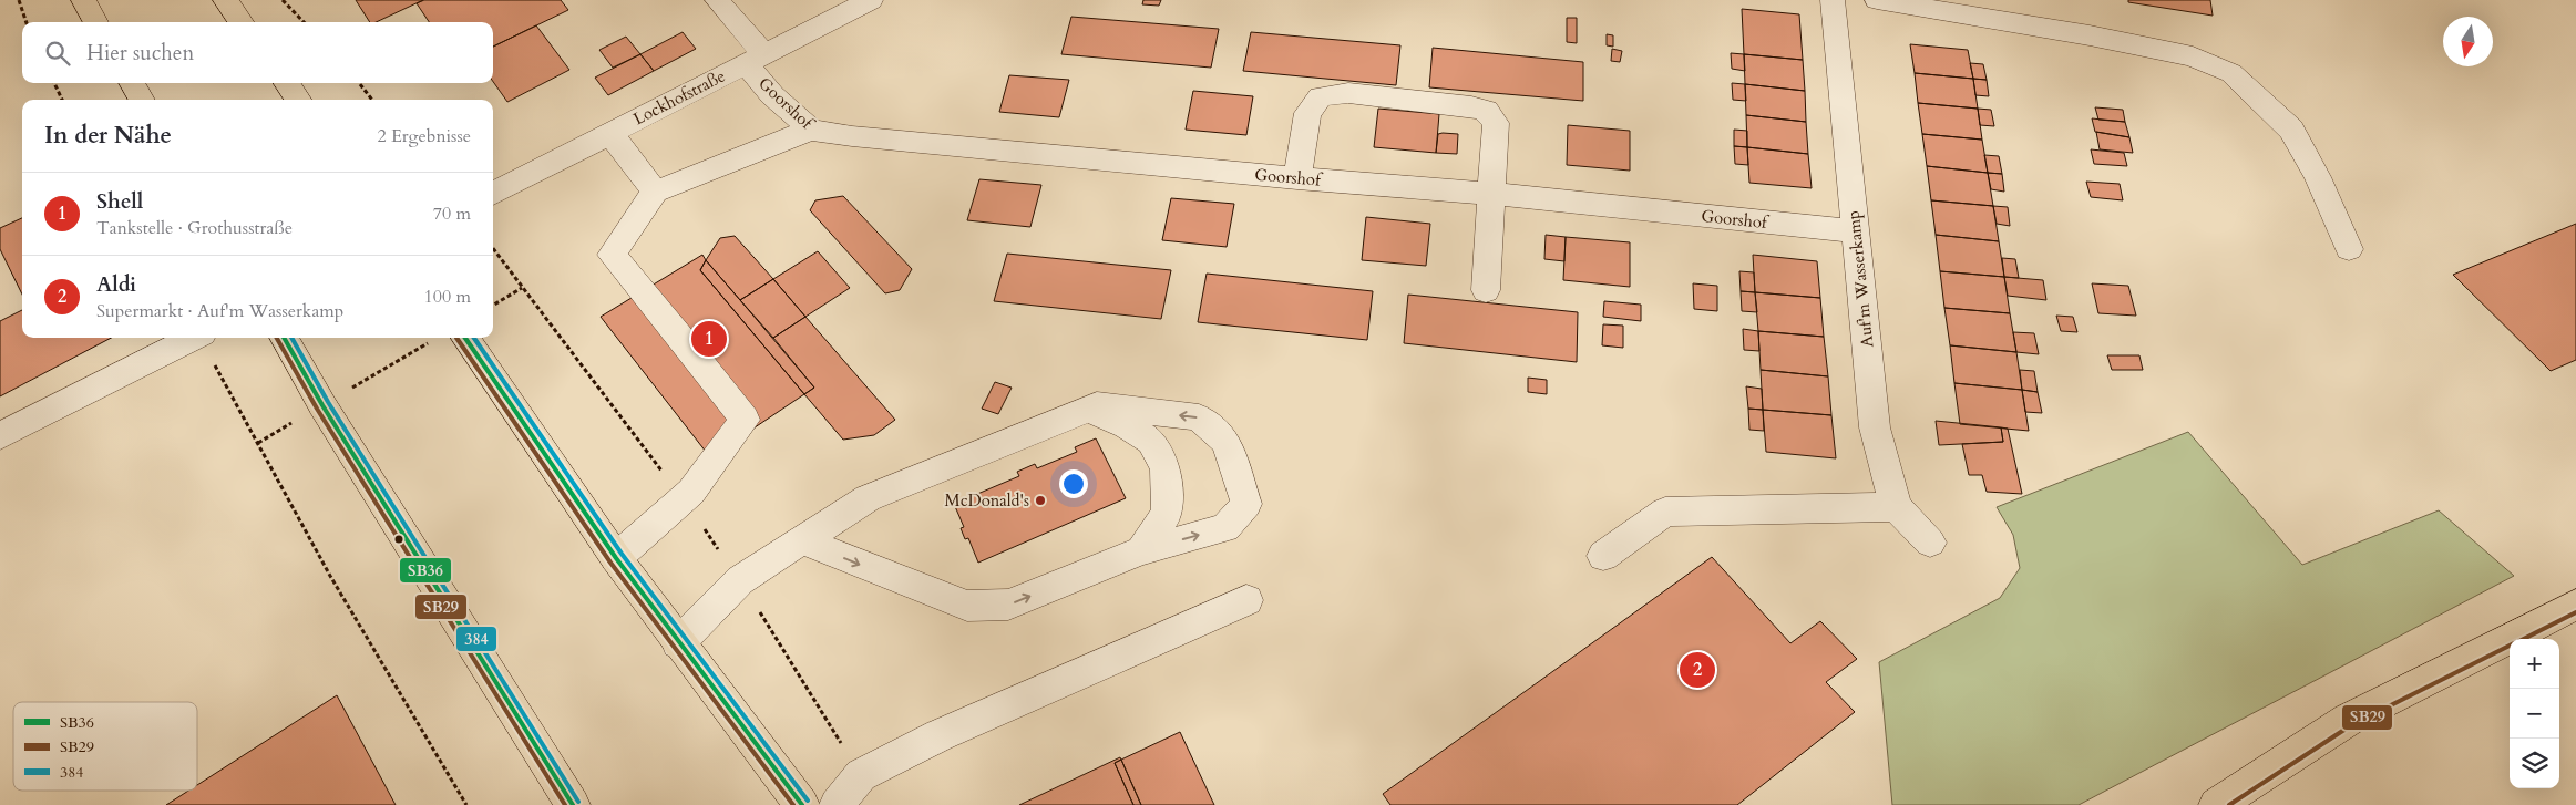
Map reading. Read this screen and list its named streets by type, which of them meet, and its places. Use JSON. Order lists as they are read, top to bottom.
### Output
{
  "streets": {
    "street": ["Lockhofstraße", "Goorshof", "Auf'm Wasserkamp"]
  },
  "crossings": [
    ["Lockhofstraße", "Goorshof"],
    ["Goorshof", "Auf'm Wasserkamp"]
  ],
  "places": ["McDonald's"],
  "lines": ["transit line SB36", "transit line SB29", "transit line 384"],
  "legend": ["SB36", "SB29", "384"],
  "north": "bottom",
  "page": {
    "search": "Hier suchen",
    "heading": ["In der Nähe", "2 Ergebnisse"],
    "list": [
      {
        "mark": "1",
        "name": "Shell",
        "note": "Tankstelle · Grothusstraße",
        "value": "70 m"
      },
      {
        "mark": "2",
        "name": "Aldi",
        "note": "Supermarkt · Auf'm Wasserkamp",
        "value": "100 m"
      }
    ],
    "pins": ["1", "2"],
    "map_buttons": ["+", "−"]
  }
}
